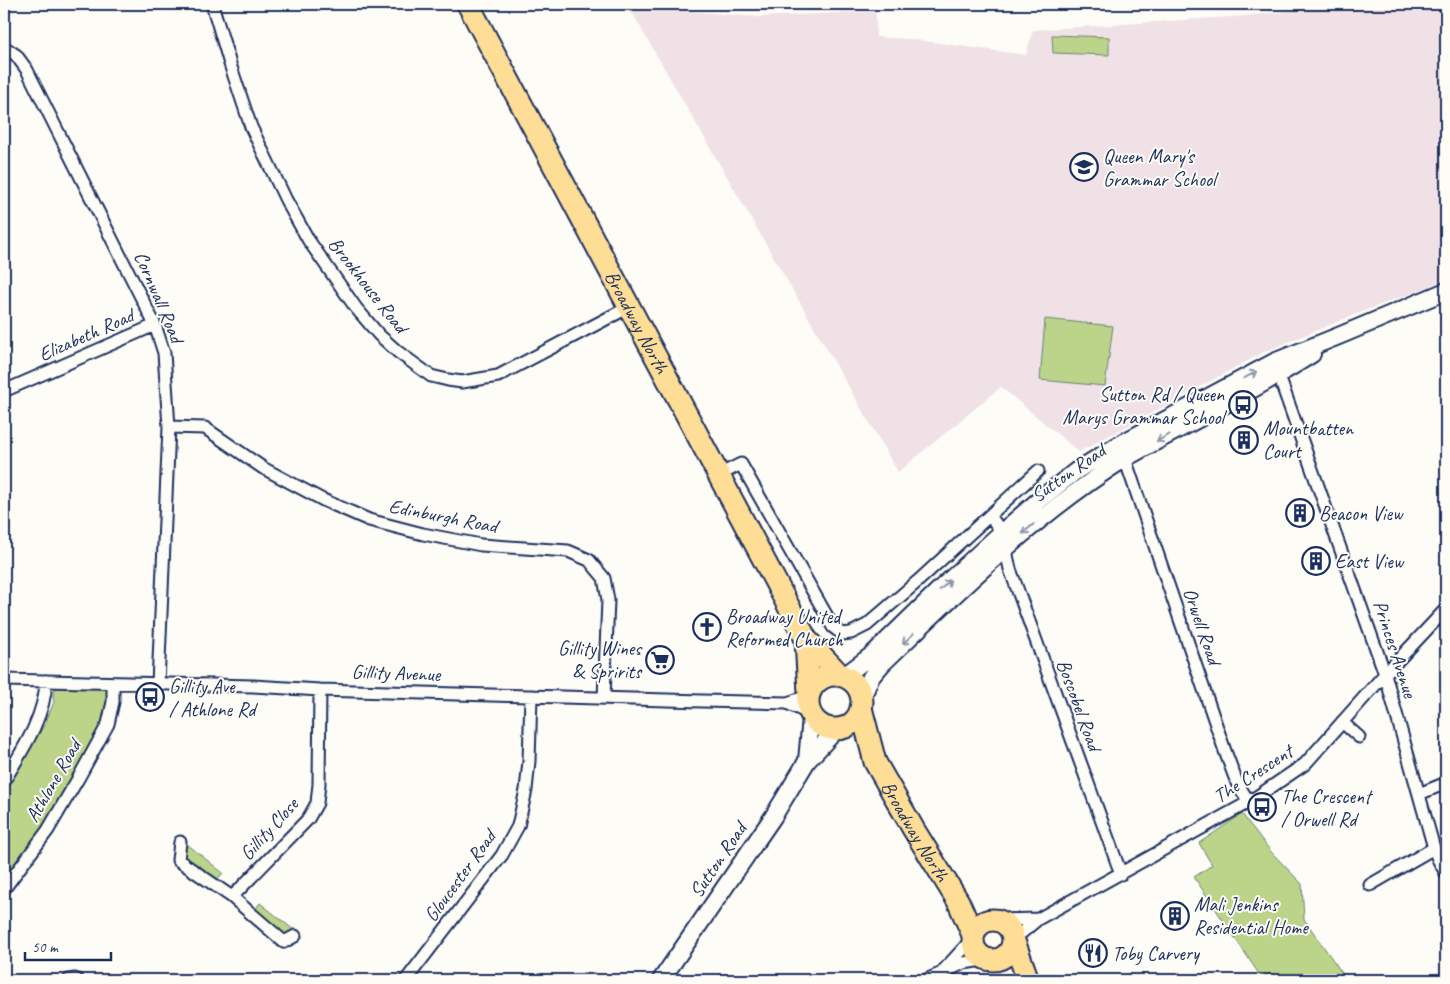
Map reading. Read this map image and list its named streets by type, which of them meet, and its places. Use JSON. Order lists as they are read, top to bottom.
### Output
{
  "streets": {
    "highway": ["Broadway North"],
    "street": [
      "Brookhouse Road",
      "Cornwall Road",
      "Elizabeth Road",
      "Sutton Road",
      "Edinburgh Road",
      "Orwell Road",
      "Princes Avenue",
      "Gillity Avenue",
      "Boscobel Road",
      "The Crescent",
      "Athlone Road",
      "Gillity Close",
      "Gloucester Road"
    ]
  },
  "crossings": [
    ["Brookhouse Road", "Broadway North"],
    ["Cornwall Road", "Elizabeth Road"],
    ["Cornwall Road", "Edinburgh Road"],
    ["Cornwall Road", "Gillity Avenue"],
    ["Broadway North", "Sutton Road"],
    ["Broadway North", "Gillity Avenue"],
    ["Broadway North", "The Crescent"],
    ["Sutton Road", "Orwell Road"],
    ["Sutton Road", "Princes Avenue"],
    ["Sutton Road", "Gillity Avenue"],
    ["Sutton Road", "Boscobel Road"],
    ["Edinburgh Road", "Gillity Avenue"],
    ["Orwell Road", "The Crescent"],
    ["Princes Avenue", "The Crescent"],
    ["Gillity Avenue", "Athlone Road"],
    ["Gillity Avenue", "Gillity Close"],
    ["Gillity Avenue", "Gloucester Road"],
    ["Boscobel Road", "The Crescent"]
  ],
  "places": {
    "school or university": ["Queen Mary's Grammar School"],
    "bus stop": ["Sutton Rd / Queen Marys Grammar School", "Gillity Ave / Athlone Rd", "The Crescent / Orwell Rd"],
    "building": [
      "Mountbatten Court",
      "Beacon View",
      "East View",
      "Mali Jenkins Residential Home"
    ],
    "church": ["Broadway United Reformed Church"],
    "supermarket": ["Gillity Wines & Spririts"],
    "restaurant": ["Toby Carvery"]
  },
  "scale_bar": "50 m"
}
